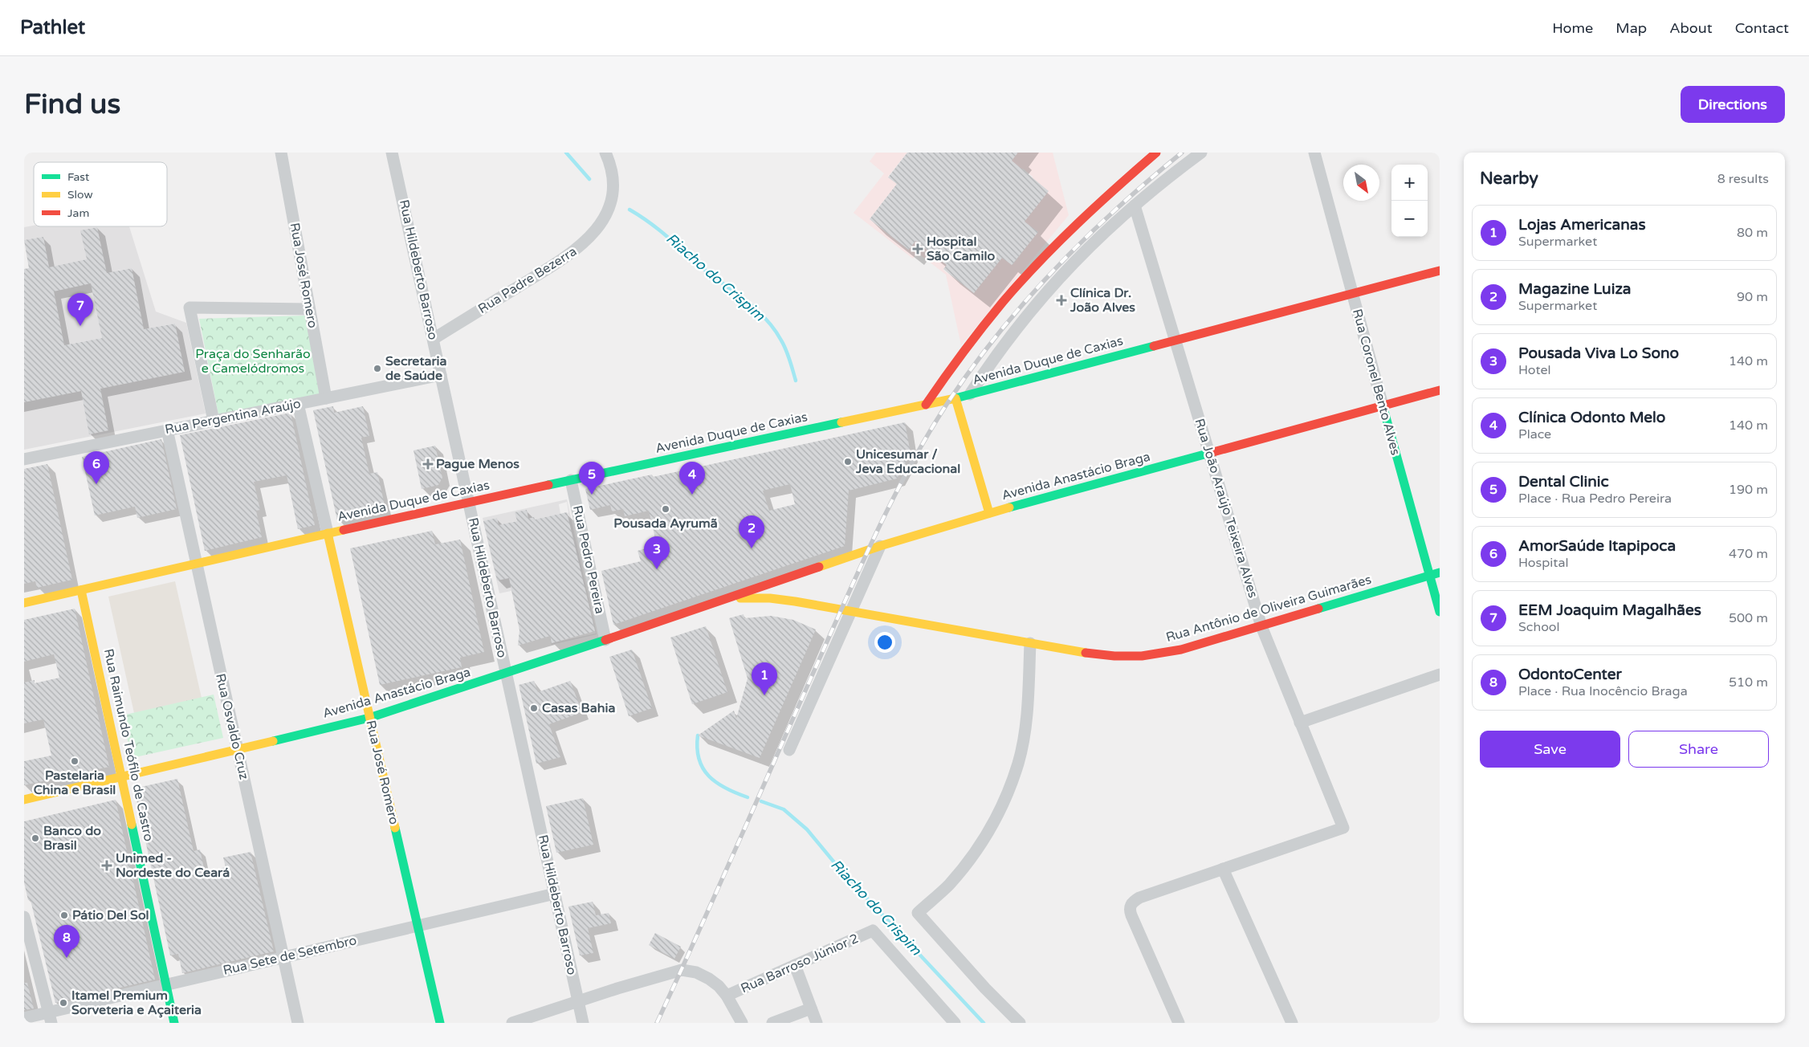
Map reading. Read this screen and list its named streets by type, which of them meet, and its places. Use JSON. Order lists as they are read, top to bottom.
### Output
{
  "streets": {
    "main road": [
      "Rua José Romero",
      "Avenida Duque de Caxias",
      "Rua Coronel Bento Alves",
      "Avenida Anastácio Braga",
      "Rua Antônio de Oliveira Guimarães",
      "Rua Raimundo Teófilo de Castro"
    ],
    "street": [
      "Rua Hildeberto Barroso",
      "Rua Padre Bezerra",
      "Rua Pergentina Araújo",
      "Rua João Araújo Teixeira Alves",
      "Rua Pedro Pereira",
      "Rua Osvaldo Cruz",
      "Rua Sete de Setembro",
      "Rua Barroso Júnior 2"
    ]
  },
  "crossings": [
    ["Rua Hildeberto Barroso", "Rua Padre Bezerra"],
    ["Rua Hildeberto Barroso", "Avenida Duque de Caxias"],
    ["Rua Hildeberto Barroso", "Rua Pergentina Araújo"],
    ["Rua Hildeberto Barroso", "Avenida Anastácio Braga"],
    ["Rua Hildeberto Barroso", "Rua Sete de Setembro"],
    ["Rua José Romero", "Avenida Duque de Caxias"],
    ["Rua José Romero", "Rua Pergentina Araújo"],
    ["Rua José Romero", "Avenida Anastácio Braga"],
    ["Rua José Romero", "Rua Sete de Setembro"],
    ["Avenida Duque de Caxias", "Rua Coronel Bento Alves"],
    ["Avenida Duque de Caxias", "Rua João Araújo Teixeira Alves"],
    ["Avenida Duque de Caxias", "Rua Pedro Pereira"],
    ["Avenida Duque de Caxias", "Rua Osvaldo Cruz"],
    ["Avenida Duque de Caxias", "Rua Raimundo Teófilo de Castro"],
    ["Rua Coronel Bento Alves", "Avenida Anastácio Braga"],
    ["Rua Coronel Bento Alves", "Rua Antônio de Oliveira Guimarães"],
    ["Rua Pergentina Araújo", "Rua Osvaldo Cruz"],
    ["Avenida Anastácio Braga", "Rua João Araújo Teixeira Alves"],
    ["Avenida Anastácio Braga", "Rua Pedro Pereira"],
    ["Avenida Anastácio Braga", "Rua Antônio de Oliveira Guimarães"],
    ["Avenida Anastácio Braga", "Rua Osvaldo Cruz"],
    ["Avenida Anastácio Braga", "Rua Raimundo Teófilo de Castro"],
    ["Rua João Araújo Teixeira Alves", "Rua Antônio de Oliveira Guimarães"],
    ["Rua Osvaldo Cruz", "Rua Sete de Setembro"],
    ["Rua Raimundo Teófilo de Castro", "Rua Sete de Setembro"]
  ],
  "water": ["Riacho do Crispim"],
  "parks": ["Praça do Senharão e Camelódromos"],
  "places": {
    "health": [
      "Hospital São Camilo",
      "Clínica Dr. João Alves",
      "Pague Menos",
      "Unimed - Nordeste do Ceará"
    ],
    "other": [
      "Secretaria de Saúde",
      "Unicesumar / Jeva Educacional",
      "Pousada Ayrumã",
      "Casas Bahia",
      "Pastelaria China e Brasil",
      "Banco do Brasil",
      "Pátio Del Sol",
      "Itamel Premium Sorveteria e Açaiteria"
    ]
  },
  "legend": ["Fast", "Slow", "Jam"],
  "north": "bottom right",
  "page": {
    "header": "Pathlet",
    "nav": [
      "Home",
      "Map",
      "About",
      "Contact"
    ],
    "buttons": [
      "Directions",
      ["Save", "Share"]
    ],
    "title": "Find us",
    "heading": ["Nearby", "8 results"],
    "map_buttons": ["+", "−"],
    "list": [
      {
        "mark": "1",
        "name": "Lojas Americanas",
        "note": "Supermarket",
        "value": "80 m"
      },
      {
        "mark": "2",
        "name": "Magazine Luiza",
        "note": "Supermarket",
        "value": "90 m"
      },
      {
        "mark": "3",
        "name": "Pousada Viva Lo Sono",
        "note": "Hotel",
        "value": "140 m"
      },
      {
        "mark": "4",
        "name": "Clínica Odonto Melo",
        "note": "Place",
        "value": "140 m"
      },
      {
        "mark": "5",
        "name": "Dental Clinic",
        "note": "Place · Rua Pedro Pereira",
        "value": "190 m"
      },
      {
        "mark": "6",
        "name": "AmorSaúde Itapipoca",
        "note": "Hospital",
        "value": "470 m"
      },
      {
        "mark": "7",
        "name": "EEM Joaquim Magalhães",
        "note": "School",
        "value": "500 m"
      },
      {
        "mark": "8",
        "name": "OdontoCenter",
        "note": "Place · Rua Inocêncio Braga",
        "value": "510 m"
      }
    ],
    "pins": [
      "7",
      "6",
      "4",
      "5",
      "2",
      "3",
      "1",
      "8"
    ]
  }
}
